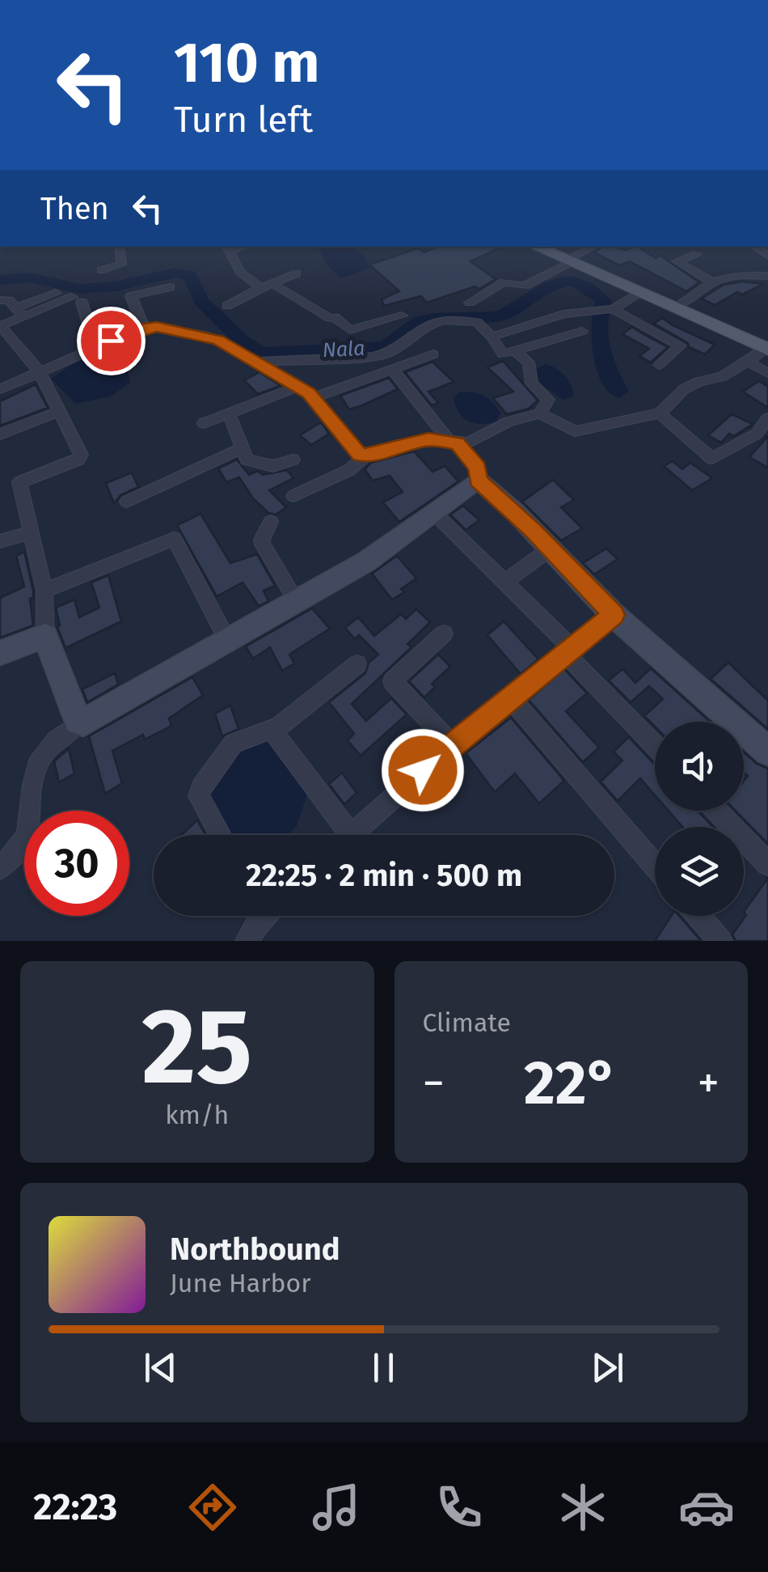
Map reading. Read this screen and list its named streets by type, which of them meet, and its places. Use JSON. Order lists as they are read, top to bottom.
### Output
{
  "water": ["Nala"],
  "page": {
    "turn": ["110 m", "Turn left"],
    "then": "Then",
    "limit": "30",
    "trip": "22:25 · 2 min · 500 m",
    "tile": [
      ["25", "km/h"],
      "Climate"
    ],
    "heat": ["−", "22°", "+"],
    "song": ["Northbound", "June Harbor"],
    "tabs": "22:23"
  }
}
